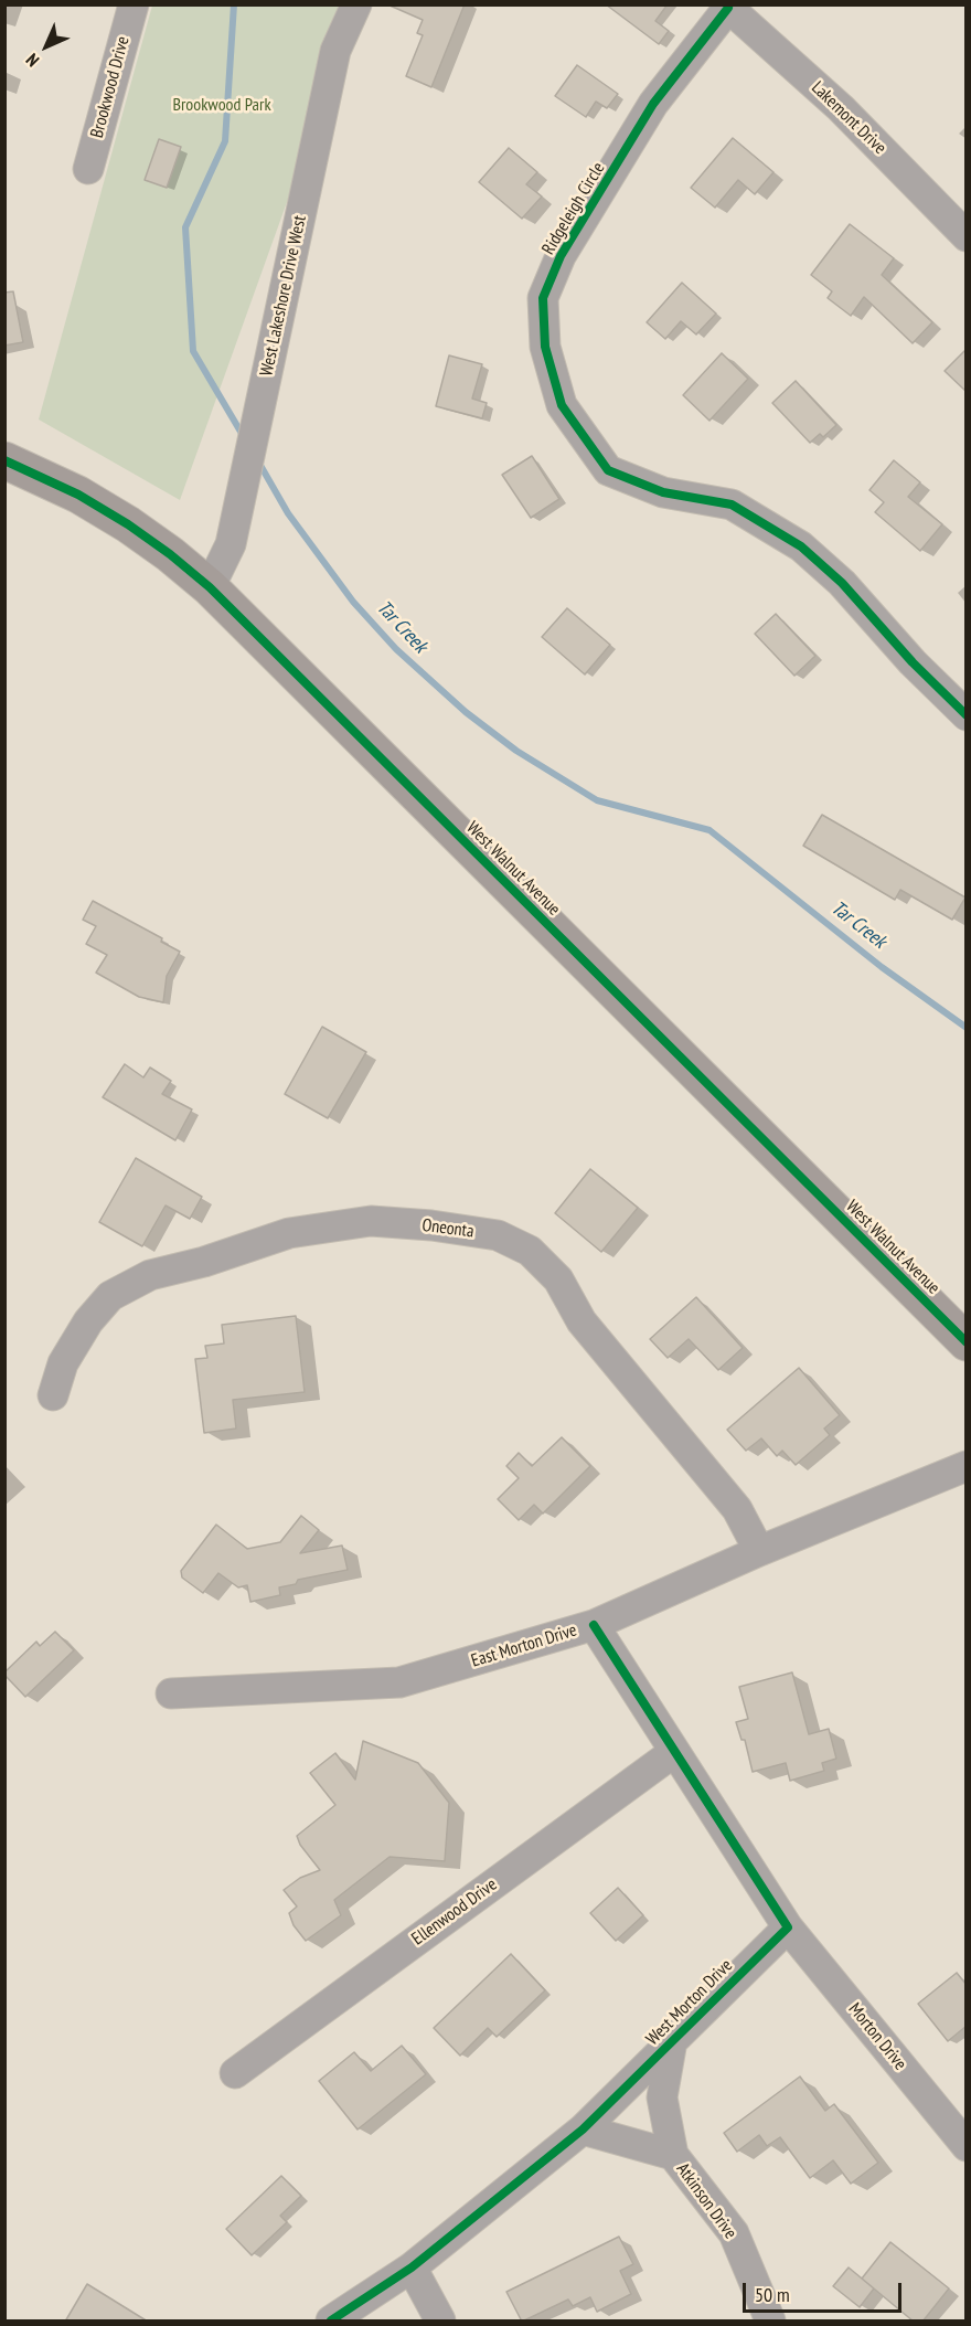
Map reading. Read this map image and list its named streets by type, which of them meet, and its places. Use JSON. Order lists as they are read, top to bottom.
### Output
{
  "streets": {
    "main road": ["West Walnut Avenue"],
    "street": [
      "Brookwood Drive",
      "Lakemont Drive",
      "Ridgeleigh Circle",
      "West Lakeshore Drive West",
      "Oneonta",
      "East Morton Drive",
      "Ellenwood Drive",
      "West Morton Drive",
      "Morton Drive",
      "Atkinson Drive"
    ]
  },
  "crossings": [
    ["Lakemont Drive", "Ridgeleigh Circle"],
    ["West Lakeshore Drive West", "West Walnut Avenue"],
    ["Oneonta", "East Morton Drive"],
    ["West Morton Drive", "Morton Drive"],
    ["West Morton Drive", "Atkinson Drive"]
  ],
  "water": ["Tar Creek"],
  "parks": ["Brookwood Park"],
  "scale_bar": "50 m",
  "north": "bottom left"
}
